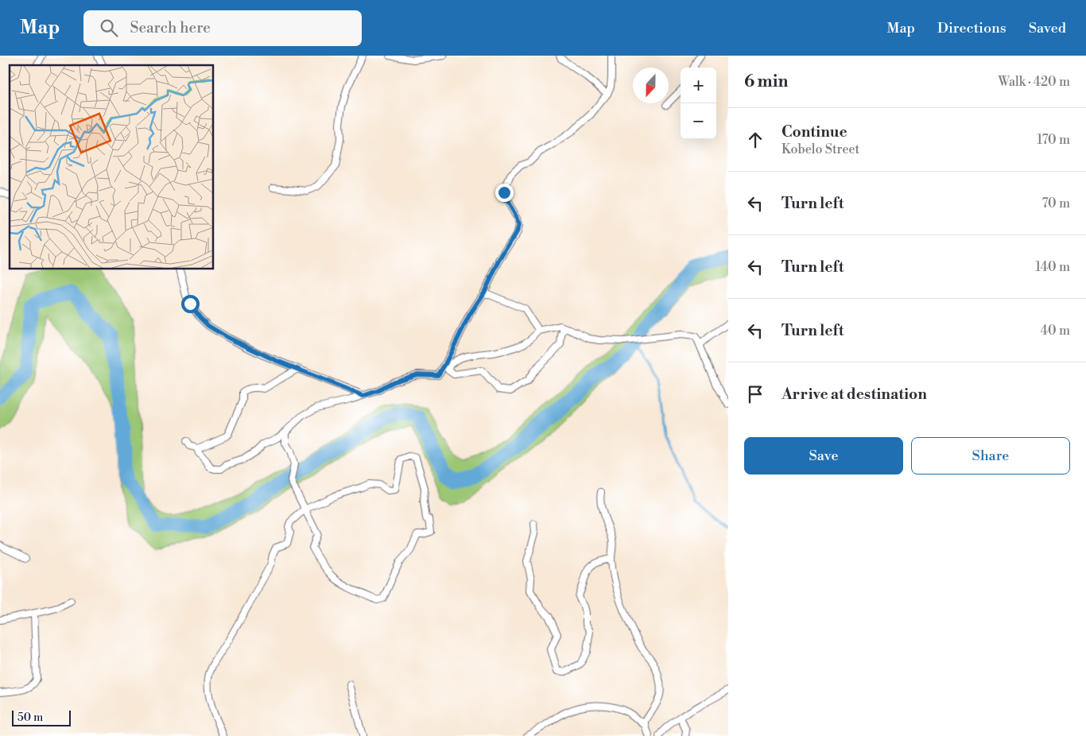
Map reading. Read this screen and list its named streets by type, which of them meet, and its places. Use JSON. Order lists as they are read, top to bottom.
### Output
{
  "scale_bar": "50 m",
  "north": "bottom",
  "page": {
    "header": "Map",
    "search": "Search here",
    "nav": ["Map", "Directions", "Saved"],
    "heading": ["6 min", "Walk · 420 m"],
    "map_buttons": ["+", "−"],
    "list": [
      ["Continue", "Kobelo Street", "170 m"],
      ["Turn left", "70 m"],
      ["Turn left", "140 m"],
      ["Turn left", "40 m"],
      "Arrive at destination"
    ],
    "buttons": ["Save", "Share"],
    "scale": "50 m"
  }
}
